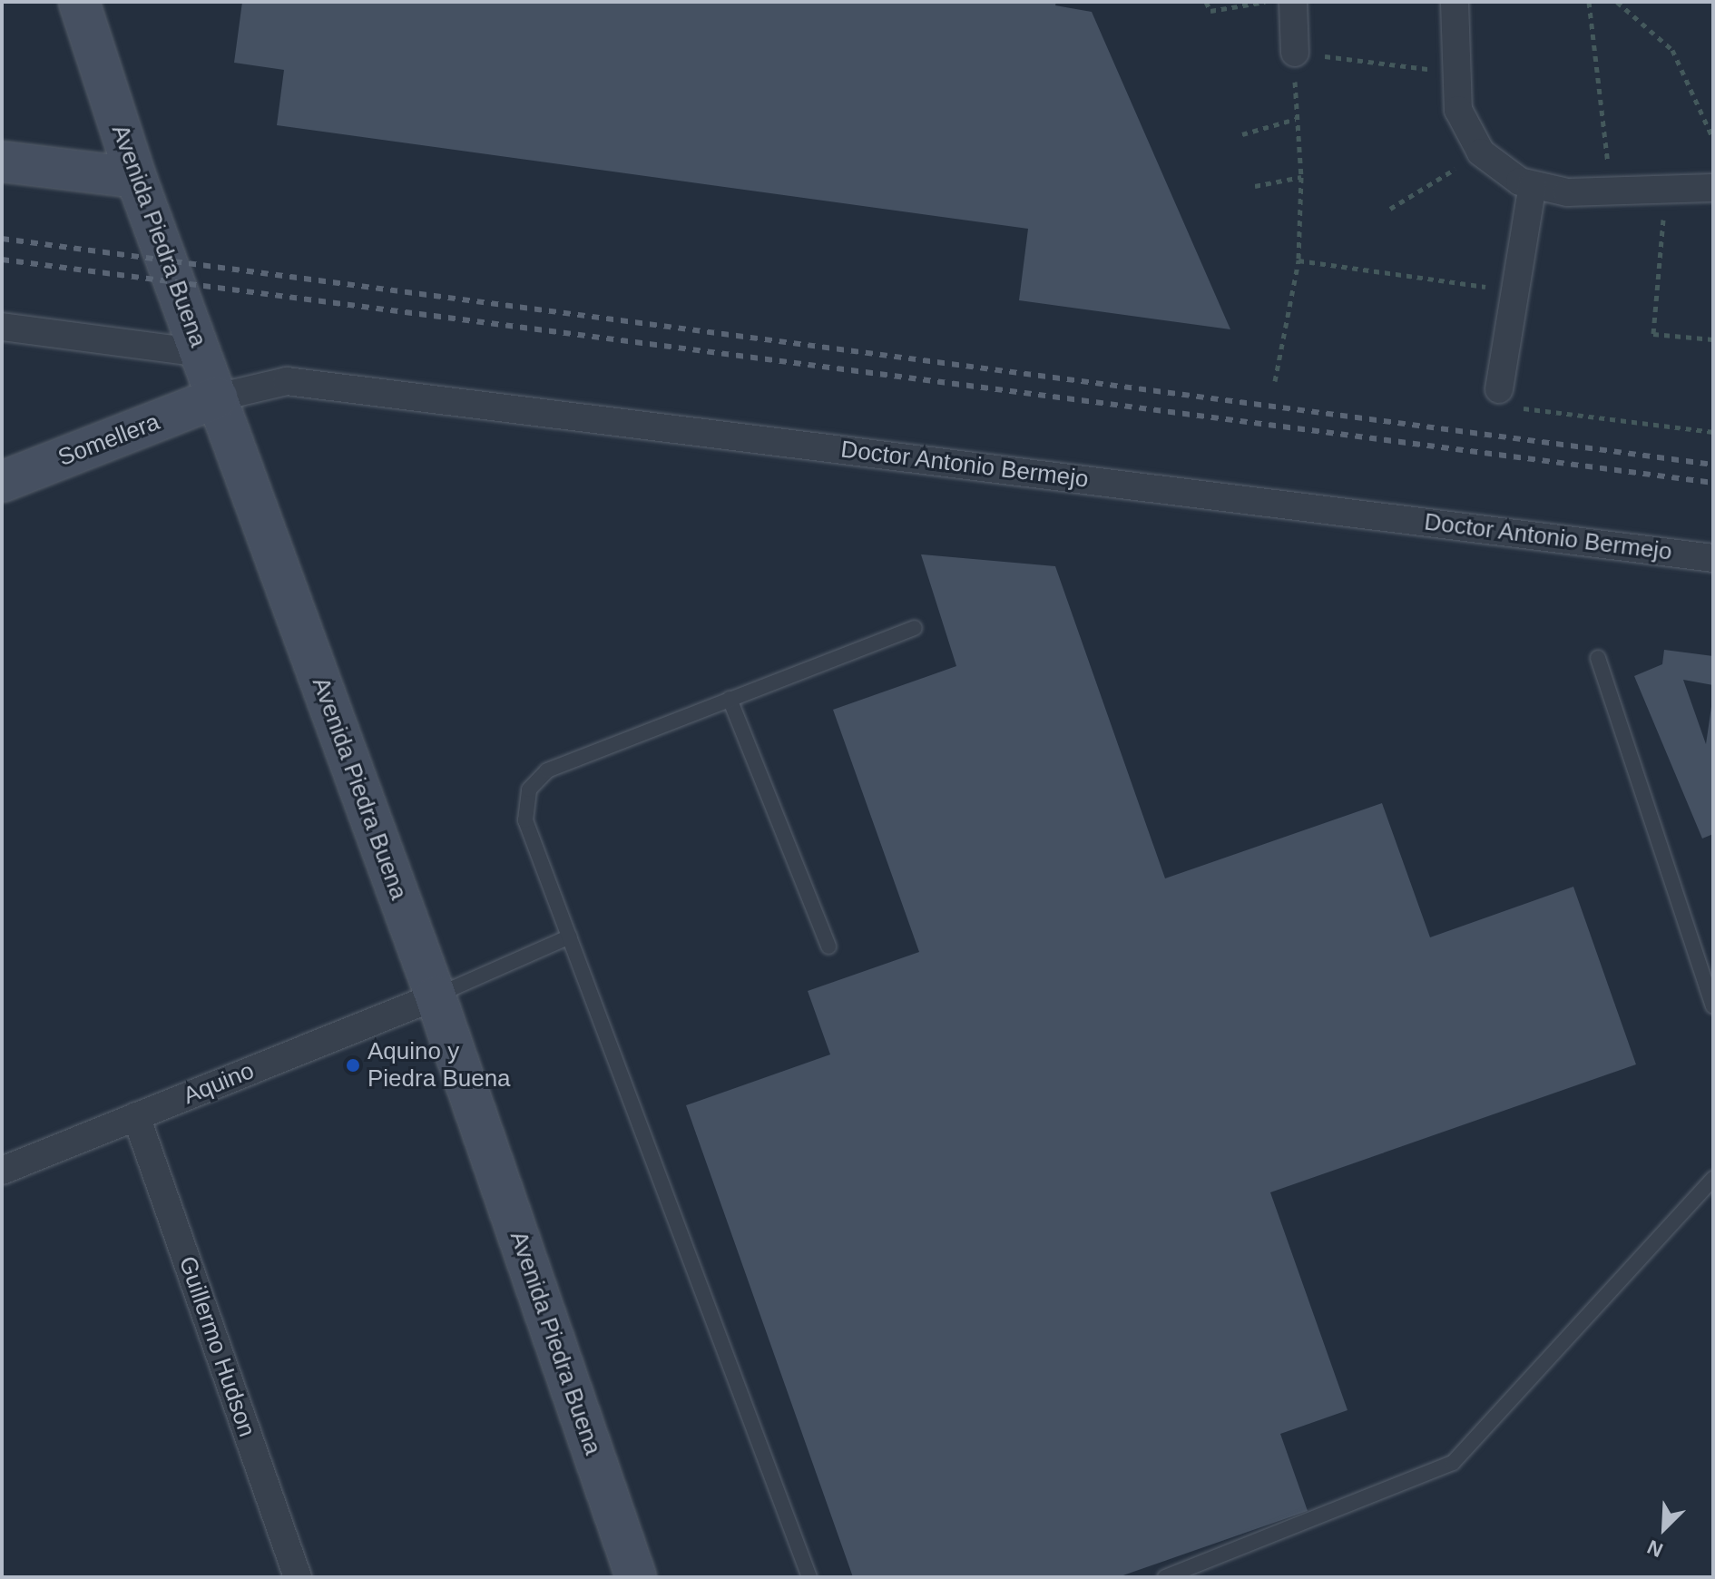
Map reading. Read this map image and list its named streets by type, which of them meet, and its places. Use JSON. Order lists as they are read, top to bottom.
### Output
{
  "streets": {
    "main road": ["Avenida Piedra Buena", "Somellera"],
    "street": ["Doctor Antonio Bermejo", "Aquino", "Guillermo Hudson"]
  },
  "crossings": [
    ["Avenida Piedra Buena", "Somellera"],
    ["Avenida Piedra Buena", "Doctor Antonio Bermejo"],
    ["Avenida Piedra Buena", "Aquino"],
    ["Somellera", "Doctor Antonio Bermejo"],
    ["Aquino", "Guillermo Hudson"]
  ],
  "places": ["Aquino y Piedra Buena"],
  "north": "bottom left"
}
